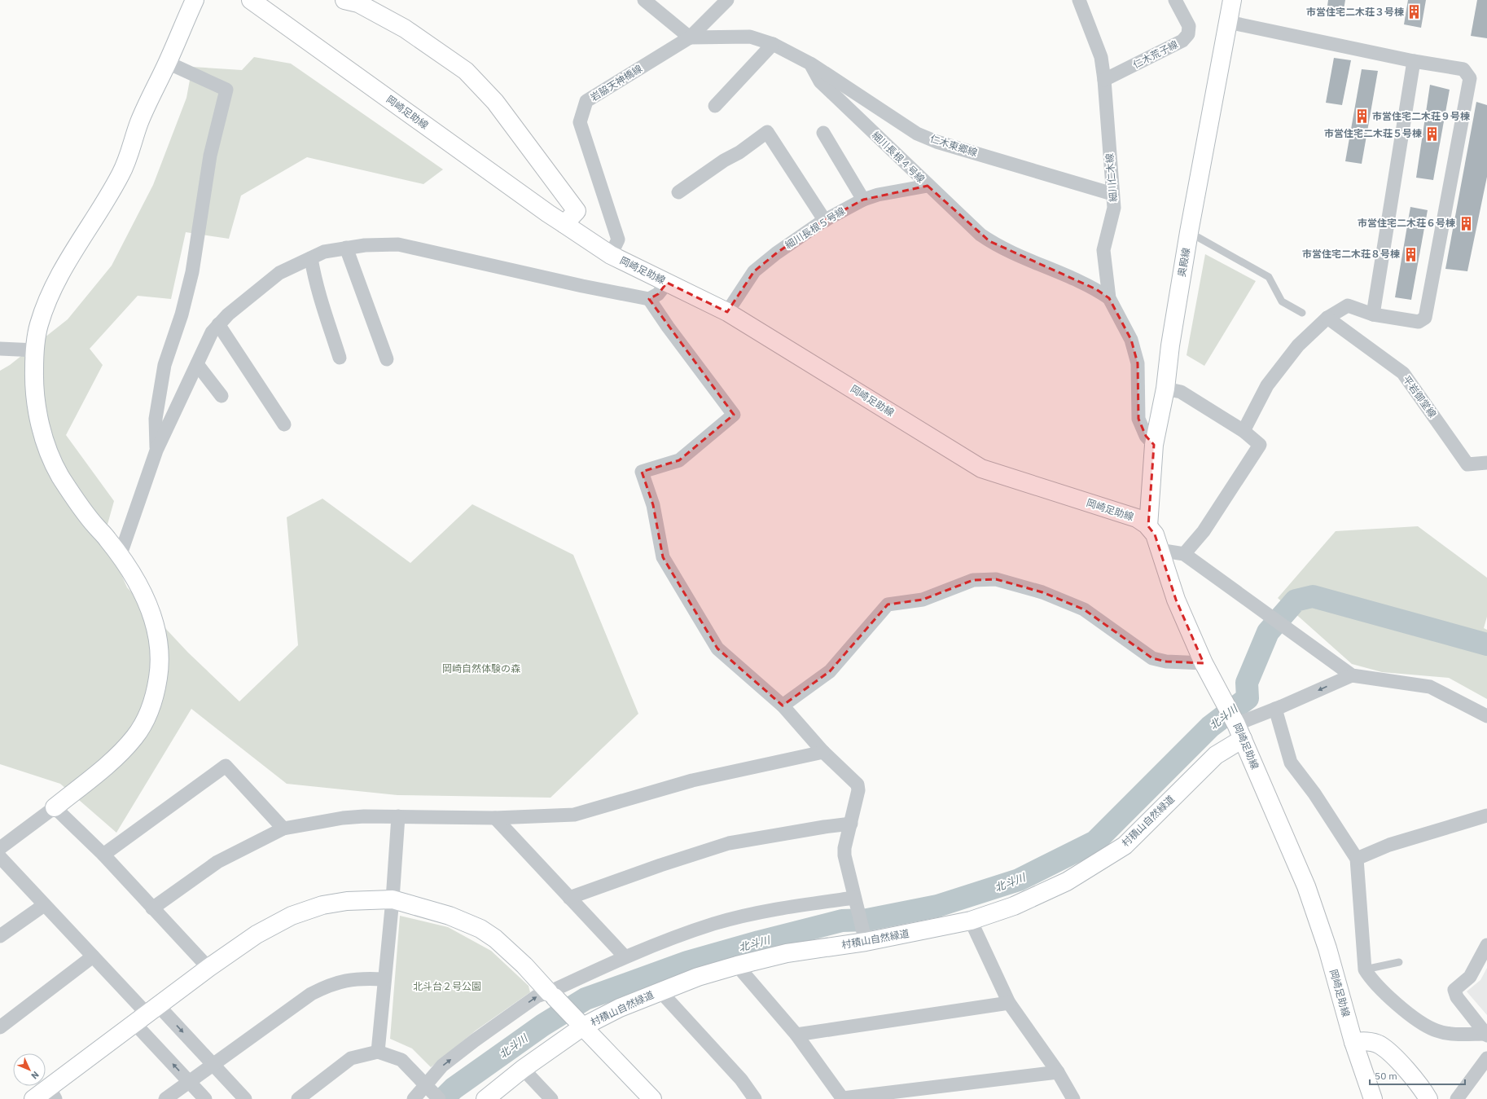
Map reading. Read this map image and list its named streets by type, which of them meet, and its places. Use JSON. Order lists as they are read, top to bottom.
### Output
{
  "streets": {
    "street": [
      "仁木荒子線",
      "岩脇天神橋線",
      "岡崎足助線",
      "仁木東郷線",
      "細川長根４号線",
      "細川仁木線",
      "細川長根５号線",
      "奥殿線",
      "平岩御堂線",
      "村積山自然緑道"
    ]
  },
  "crossings": [
    ["仁木荒子線", "細川仁木線"],
    ["岩脇天神橋線", "岡崎足助線"],
    ["岡崎足助線", "細川長根５号線"],
    ["岡崎足助線", "奥殿線"],
    ["岡崎足助線", "村積山自然緑道"],
    ["仁木東郷線", "細川長根４号線"],
    ["仁木東郷線", "細川仁木線"],
    ["細川長根４号線", "細川仁木線"],
    ["細川長根４号線", "細川長根５号線"],
    ["細川仁木線", "奥殿線"]
  ],
  "water": ["北斗川"],
  "parks": ["岡崎自然体験の森", "北斗台２号公園"],
  "places": {
    "building": [
      "市営住宅二木荘３号棟",
      "市営住宅二木荘９号棟",
      "市営住宅二木荘５号棟",
      "市営住宅二木荘６号棟",
      "市営住宅二木荘８号棟"
    ]
  },
  "scale_bar": "50 m",
  "north": "bottom right"
}
